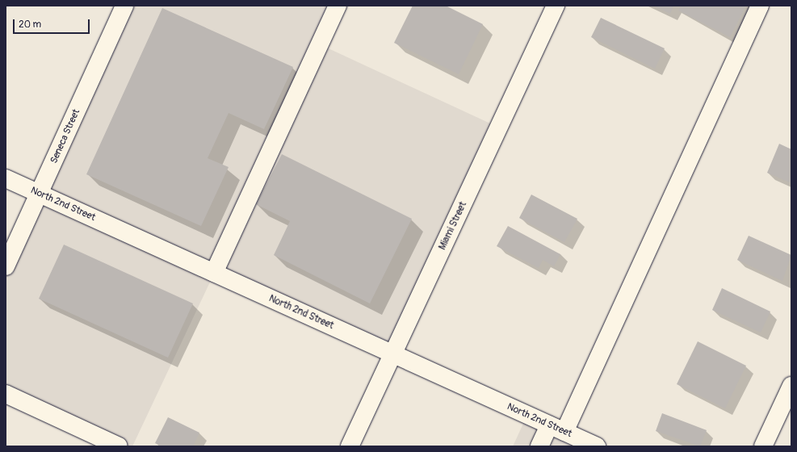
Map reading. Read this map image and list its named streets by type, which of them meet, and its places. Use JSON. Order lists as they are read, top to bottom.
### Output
{
  "streets": {
    "street": ["Seneca Street", "North 2nd Street", "Miami Street"]
  },
  "crossings": [
    ["Seneca Street", "North 2nd Street"],
    ["North 2nd Street", "Miami Street"]
  ],
  "scale_bar": "20 m"
}
